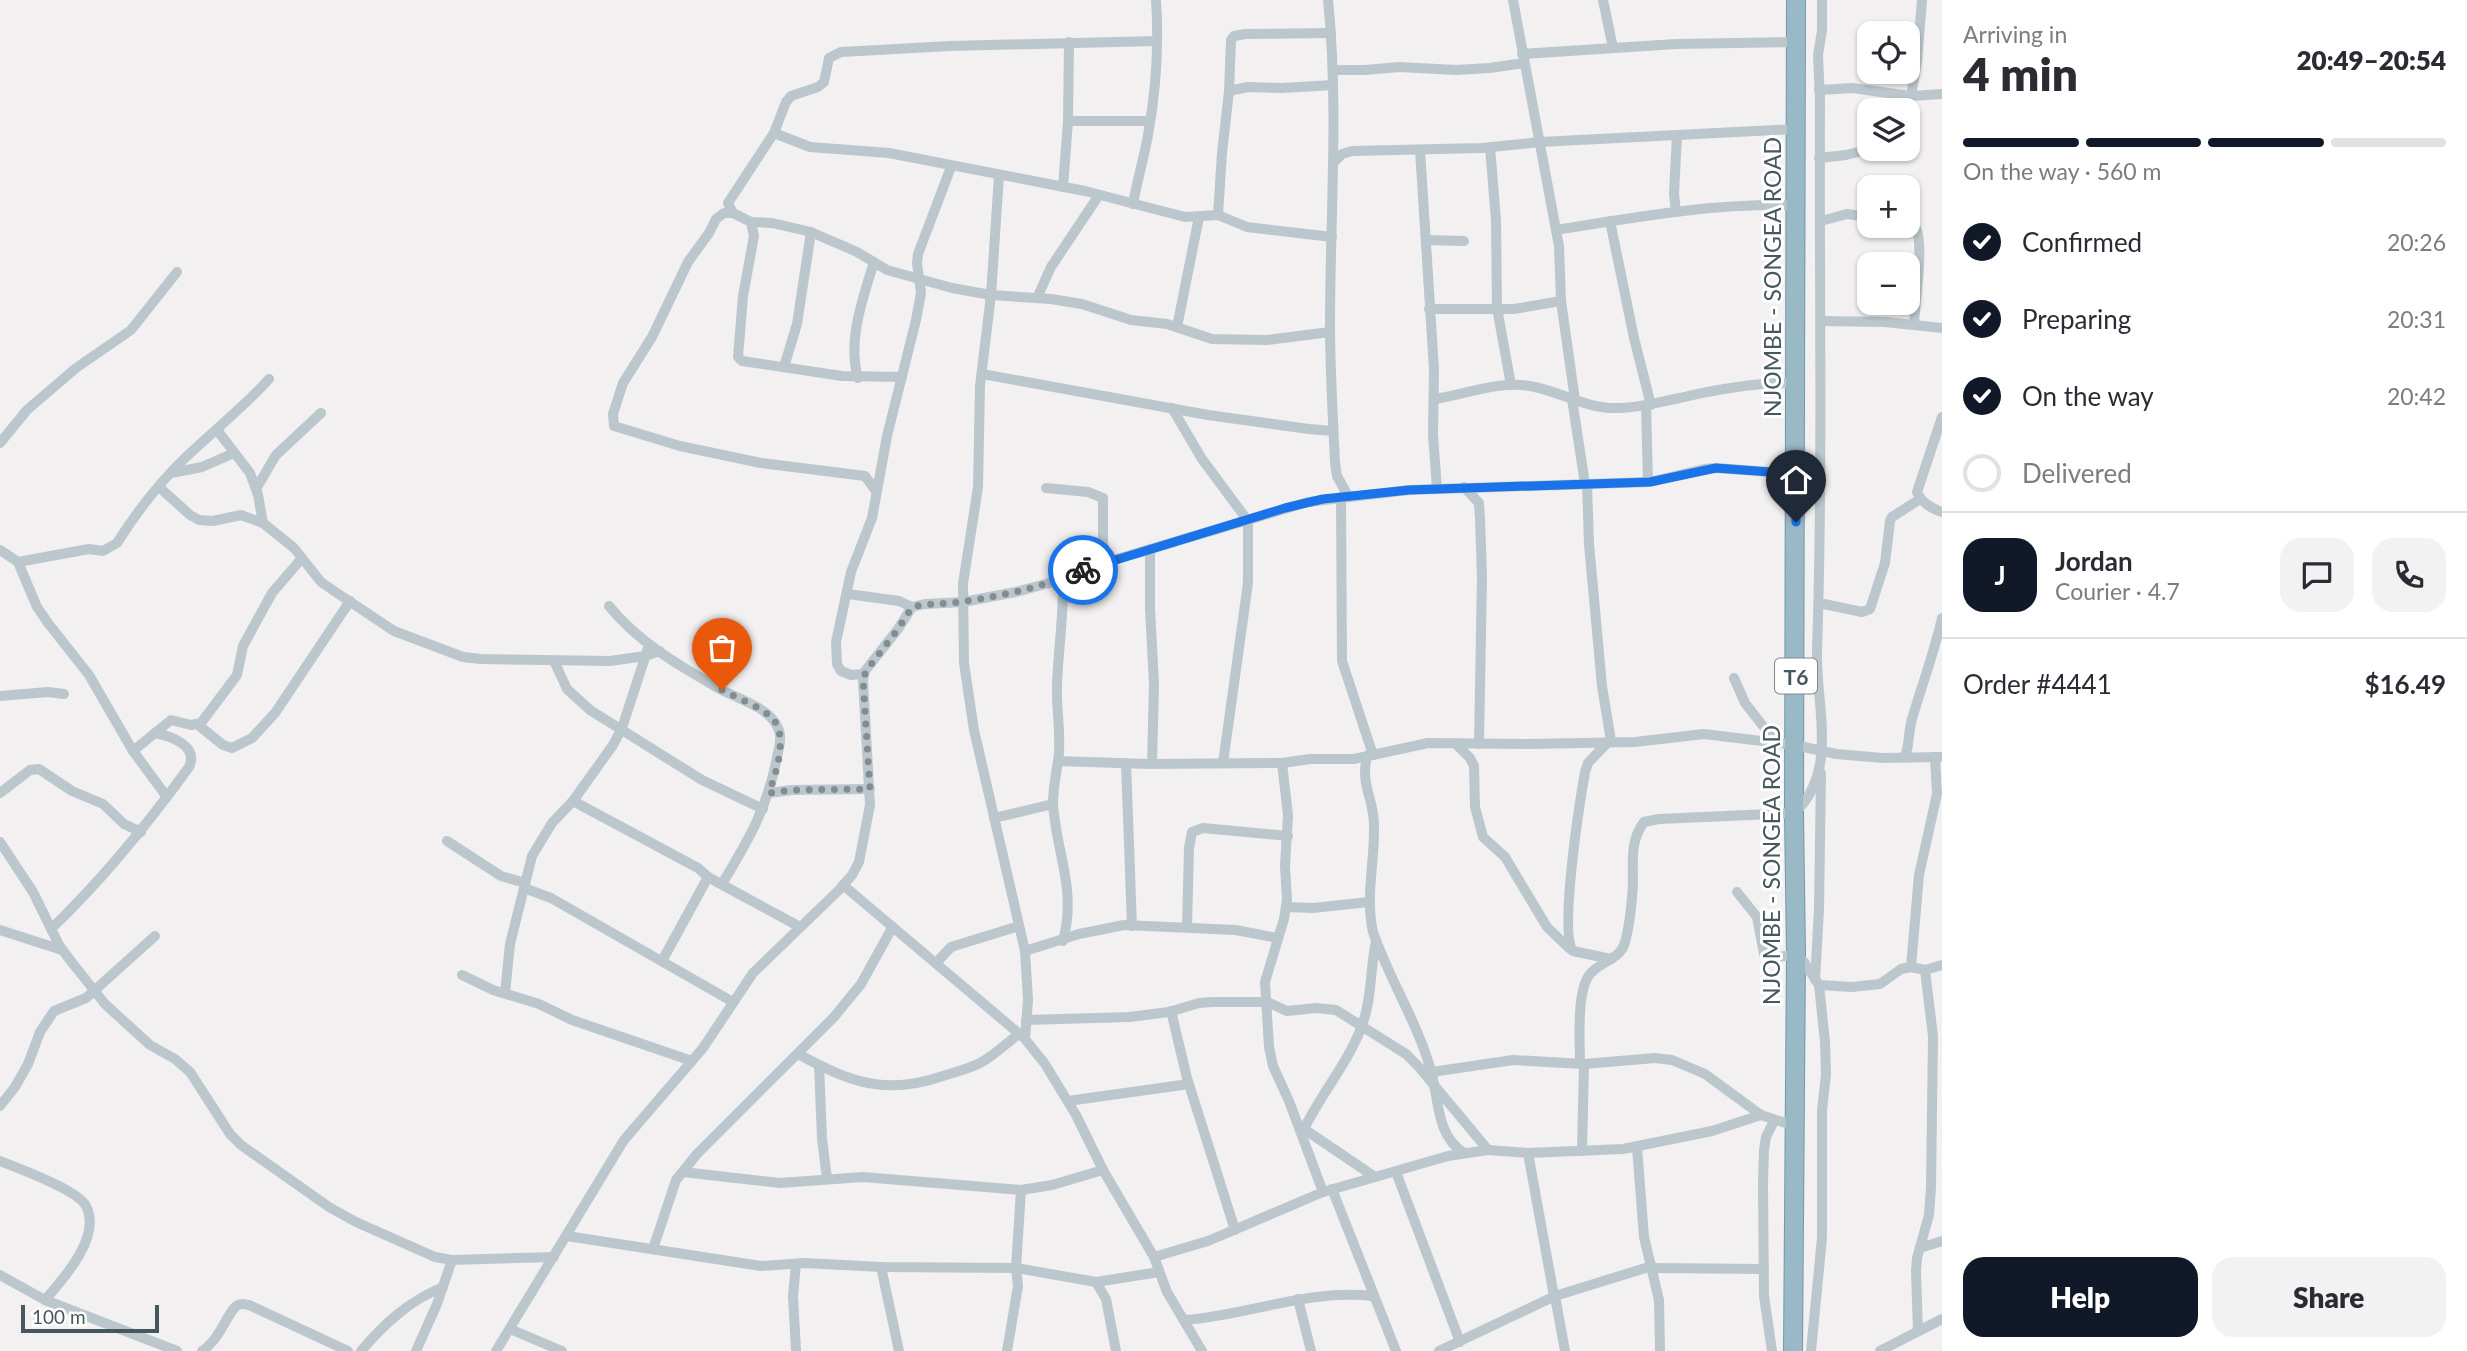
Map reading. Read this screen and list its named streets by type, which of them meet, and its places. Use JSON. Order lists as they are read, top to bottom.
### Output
{
  "streets": {
    "highway": ["NJOMBE - SONGEA ROAD", "T6"]
  },
  "scale_bar": "100 m",
  "page": {
    "heading": ["4 min", "Arriving in", "20:49–20:54"],
    "panel": [
      "Jordan",
      "Courier · 4.7",
      "Order #4441",
      "$16.49"
    ],
    "map_buttons": ["+", "−"],
    "bar": "On the way · 560 m",
    "list": [
      ["Confirmed", "20:26"],
      ["Preparing", "20:31"],
      ["On the way", "20:42"],
      "Delivered"
    ],
    "round": "J",
    "buttons": ["Help", "Share"],
    "scale": "100 m"
  }
}
